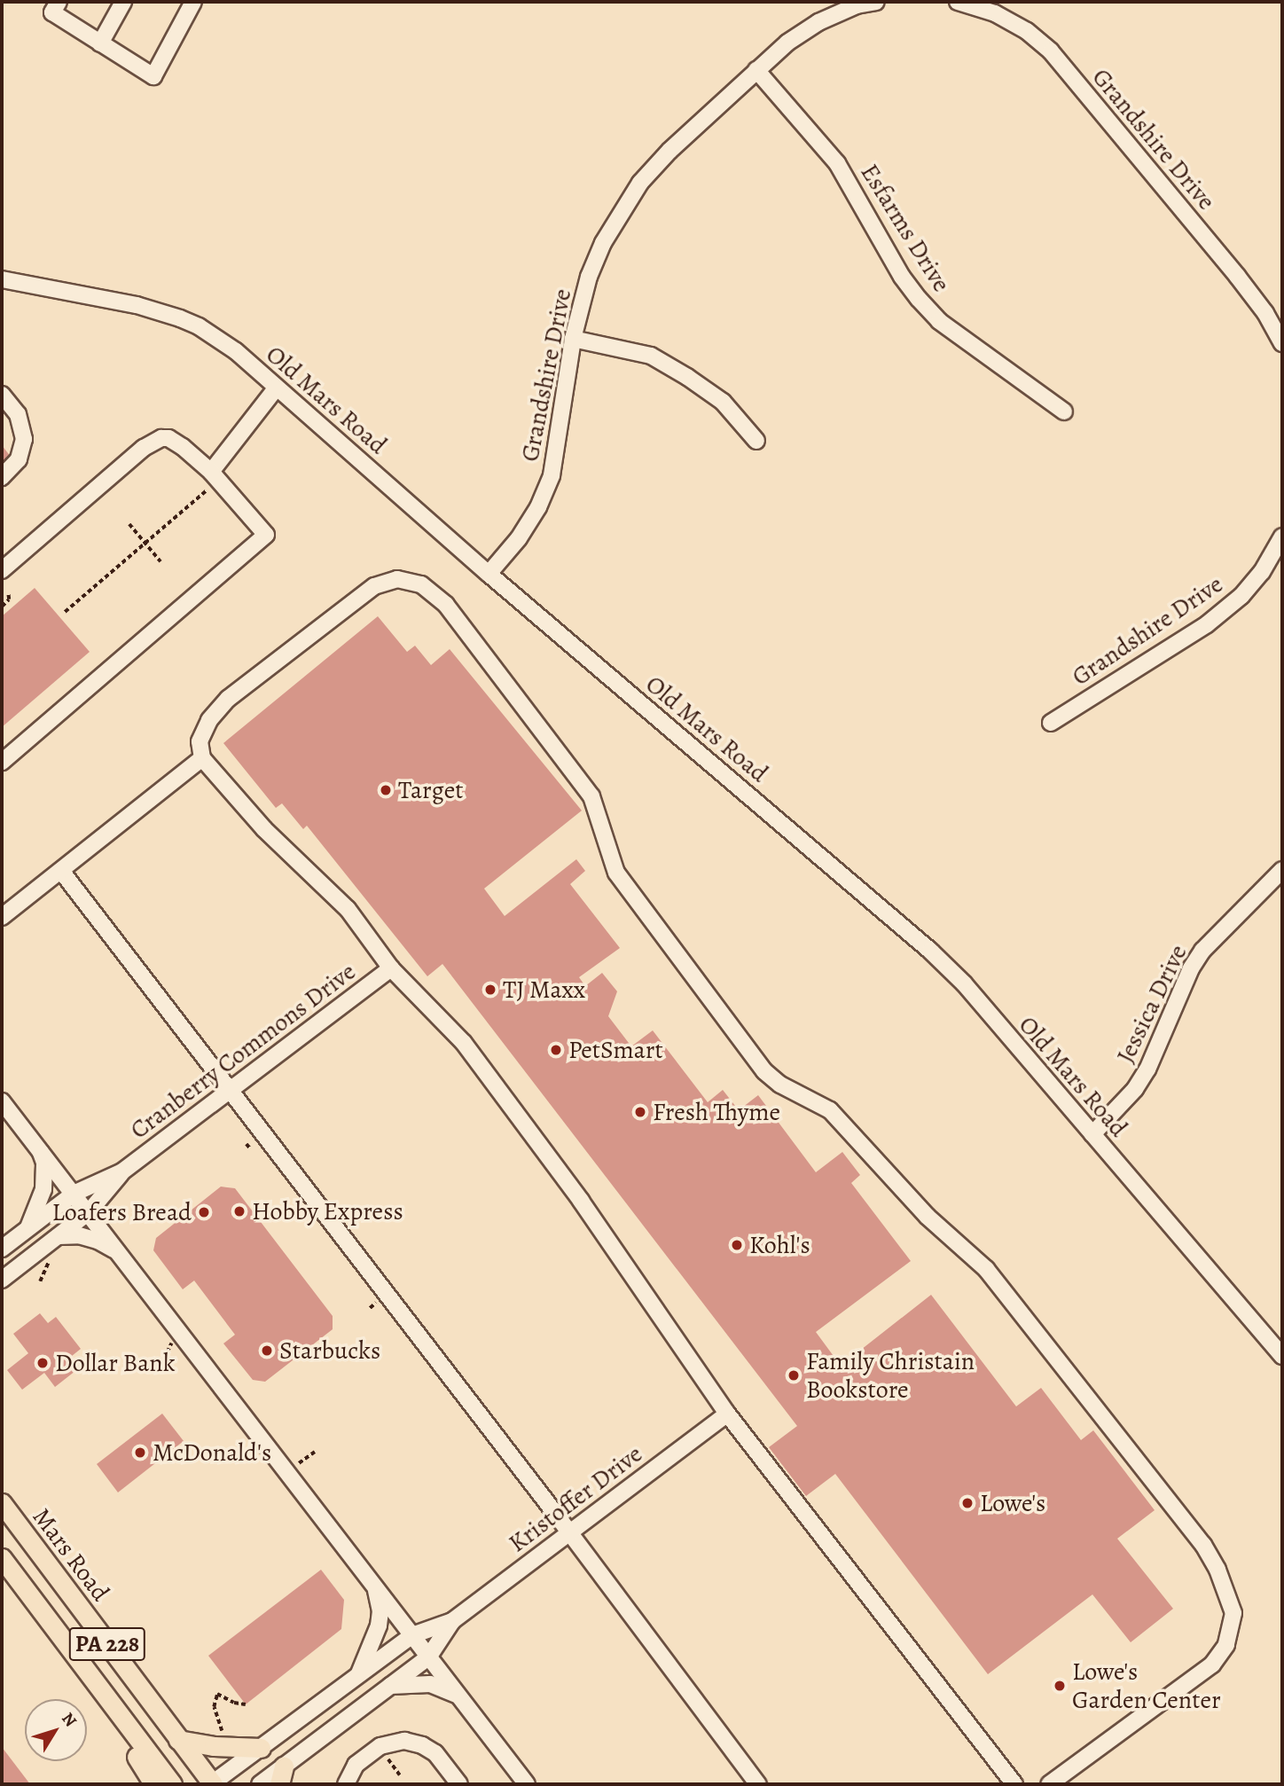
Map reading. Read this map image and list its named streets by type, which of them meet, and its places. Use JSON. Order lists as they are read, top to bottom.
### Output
{
  "streets": {
    "main road": ["Mars Road", "PA 228"],
    "street": [
      "Grandshire Drive",
      "Esfarms Drive",
      "Old Mars Road",
      "Jessica Drive",
      "Cranberry Commons Drive",
      "Kristoffer Drive"
    ]
  },
  "crossings": [
    ["Grandshire Drive", "Esfarms Drive"],
    ["Grandshire Drive", "Old Mars Road"],
    ["Old Mars Road", "Jessica Drive"],
    ["Kristoffer Drive", "Mars Road"]
  ],
  "places": [
    "Target",
    "TJ Maxx",
    "PetSmart",
    "Fresh Thyme",
    "Hobby Express",
    "Loafers Bread",
    "Kohl's",
    "Starbucks",
    "Dollar Bank",
    "Family Christain Bookstore",
    "McDonald's",
    "Lowe's",
    "Lowe's Garden Center"
  ],
  "north": "top right"
}
